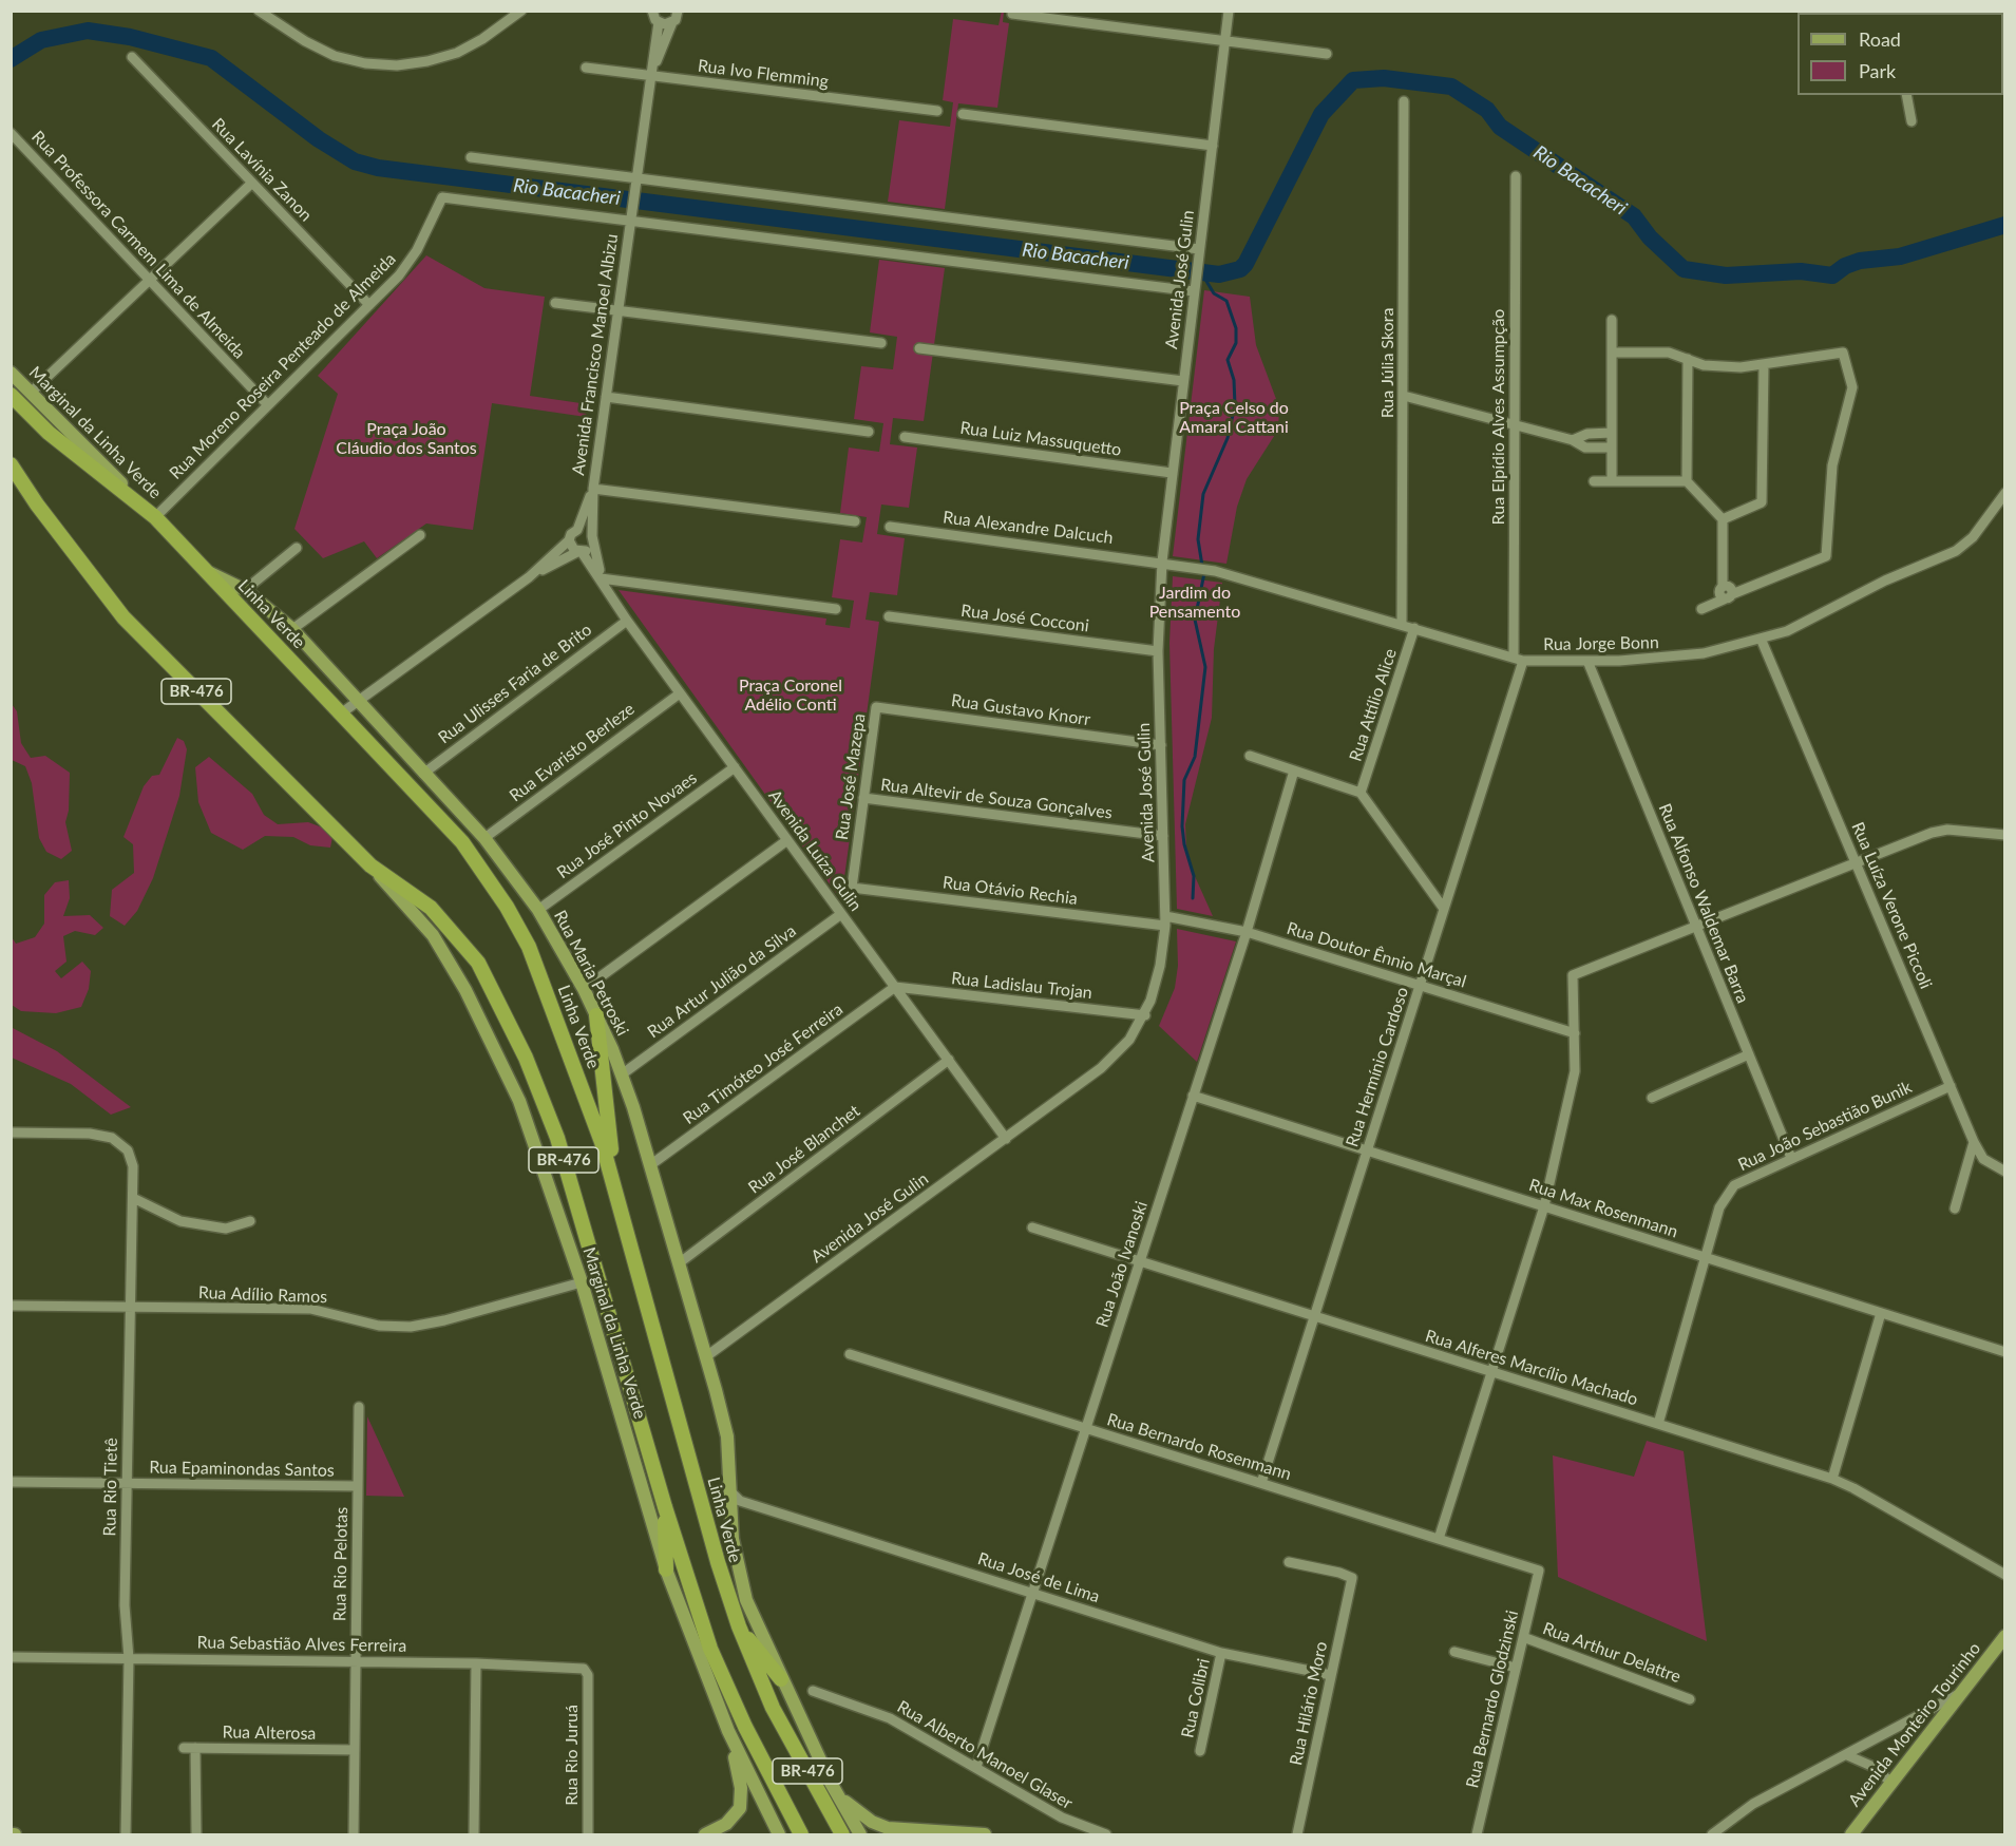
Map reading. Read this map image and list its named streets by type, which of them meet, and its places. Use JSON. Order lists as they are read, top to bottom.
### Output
{
  "streets": {
    "highway": ["Linha Verde", "BR-476"],
    "main road": ["Marginal da Linha Verde", "Rua Maria Petroski", "Avenida Monteiro Tourinho"],
    "street": [
      "Rua Ivo Flemming",
      "Rua Lavínia Zanon",
      "Rua Professora Carmem Lima de Almeida",
      "Avenida José Gulin",
      "Avenida Francisco Manoel Albizu",
      "Rua Júlia Skora",
      "Rua Moreno Roseira Penteado de Almeida",
      "Rua Elpídio Alves Assumpção",
      "Rua Luiz Massuquetto",
      "Rua Alexandre Dalcuch",
      "Rua José Cocconi",
      "Rua Jorge Bonn",
      "Rua Ulisses Faria de Brito",
      "Rua Attílio Alice",
      "Rua Gustavo Knorr",
      "Rua Evaristo Berleze",
      "Rua José Mazepa",
      "Rua Altevir de Souza Gonçalves",
      "Rua José Pinto Novaes",
      "Avenida Luíza Gulin",
      "Rua Otávio Rechia",
      "Rua Alfonso Waldemar Barra",
      "Rua Luíza Verone Piccoli",
      "Rua Doutor Ênnio Marçal",
      "Rua Artur Julião da Silva",
      "Rua Ladislau Trojan",
      "Rua Timóteo José Ferreira",
      "Rua Hermínio Cardoso",
      "Rua João Sebastião Bunik",
      "Rua José Blanchet",
      "Rua Max Rosenmann",
      "Rua João Ivanoski",
      "Rua Adílio Ramos",
      "Rua Alferes Marcílio Machado",
      "Rua Bernardo Rosenmann",
      "Rua Epaminondas Santos",
      "Rua Rio Tietê",
      "Rua Rio Pelotas",
      "Rua José de Lima",
      "Rua Sebastião Alves Ferreira",
      "Rua Arthur Delattre",
      "Rua Colibri",
      "Rua Bernardo Glodzinski",
      "Rua Hilário Moro",
      "Rua Alterosa",
      "Rua Rio Juruá",
      "Rua Alberto Manoel Glaser"
    ]
  },
  "crossings": [
    ["Rua Ivo Flemming", "Avenida Francisco Manoel Albizu"],
    ["Rua Lavínia Zanon", "Rua Moreno Roseira Penteado de Almeida"],
    ["Rua Professora Carmem Lima de Almeida", "Rua Moreno Roseira Penteado de Almeida"],
    ["Avenida José Gulin", "Rua Luiz Massuquetto"],
    ["Avenida José Gulin", "Rua Alexandre Dalcuch"],
    ["Avenida José Gulin", "Rua José Cocconi"],
    ["Avenida José Gulin", "Rua Jorge Bonn"],
    ["Avenida José Gulin", "Rua Gustavo Knorr"],
    ["Avenida José Gulin", "Rua Altevir de Souza Gonçalves"],
    ["Avenida José Gulin", "Avenida Luíza Gulin"],
    ["Avenida José Gulin", "Rua Otávio Rechia"],
    ["Avenida José Gulin", "Rua Doutor Ênnio Marçal"],
    ["Avenida José Gulin", "Rua Maria Petroski"],
    ["Avenida José Gulin", "Rua Ladislau Trojan"],
    ["Avenida Francisco Manoel Albizu", "Rua Moreno Roseira Penteado de Almeida"],
    ["Avenida Francisco Manoel Albizu", "Avenida Luíza Gulin"],
    ["Rua Júlia Skora", "Rua Jorge Bonn"],
    ["Rua Moreno Roseira Penteado de Almeida", "Marginal da Linha Verde"],
    ["Rua Moreno Roseira Penteado de Almeida", "Linha Verde"],
    ["Rua Elpídio Alves Assumpção", "Rua Jorge Bonn"],
    ["Rua Elpídio Alves Assumpção", "Rua Hermínio Cardoso"],
    ["Marginal da Linha Verde", "Linha Verde"],
    ["Marginal da Linha Verde", "BR-476"],
    ["Marginal da Linha Verde", "Rua Adílio Ramos"],
    ["Rua Alexandre Dalcuch", "Rua Jorge Bonn"],
    ["Linha Verde", "Rua Maria Petroski"],
    ["Rua Jorge Bonn", "Rua Attílio Alice"],
    ["Rua Jorge Bonn", "Rua Alfonso Waldemar Barra"],
    ["Rua Jorge Bonn", "Rua Luíza Verone Piccoli"],
    ["Rua Jorge Bonn", "Rua Hermínio Cardoso"],
    ["Rua Ulisses Faria de Brito", "Avenida Luíza Gulin"],
    ["Rua Ulisses Faria de Brito", "Rua Maria Petroski"],
    ["Rua Gustavo Knorr", "Rua José Mazepa"],
    ["Rua Evaristo Berleze", "Avenida Luíza Gulin"],
    ["Rua Evaristo Berleze", "Rua Maria Petroski"],
    ["Rua José Mazepa", "Rua Altevir de Souza Gonçalves"],
    ["Rua José Mazepa", "Rua Otávio Rechia"],
    ["Rua José Pinto Novaes", "Avenida Luíza Gulin"],
    ["Rua José Pinto Novaes", "Rua Maria Petroski"],
    ["Avenida Luíza Gulin", "Rua Artur Julião da Silva"],
    ["Avenida Luíza Gulin", "Rua Ladislau Trojan"],
    ["Avenida Luíza Gulin", "Rua Timóteo José Ferreira"],
    ["Avenida Luíza Gulin", "Rua José Blanchet"],
    ["Rua Otávio Rechia", "Rua Doutor Ênnio Marçal"],
    ["Rua Alfonso Waldemar Barra", "Rua João Sebastião Bunik"],
    ["Rua Luíza Verone Piccoli", "Rua João Sebastião Bunik"],
    ["Rua Doutor Ênnio Marçal", "Rua Hermínio Cardoso"],
    ["Rua Doutor Ênnio Marçal", "Rua João Ivanoski"],
    ["Rua Maria Petroski", "Rua Artur Julião da Silva"],
    ["Rua Maria Petroski", "Rua Timóteo José Ferreira"],
    ["Rua Maria Petroski", "Rua José Blanchet"],
    ["Rua Ladislau Trojan", "Rua Timóteo José Ferreira"],
    ["Rua Hermínio Cardoso", "Rua Max Rosenmann"],
    ["Rua Hermínio Cardoso", "Rua Alferes Marcílio Machado"],
    ["Rua Hermínio Cardoso", "Rua Bernardo Rosenmann"],
    ["Rua João Sebastião Bunik", "Rua Max Rosenmann"],
    ["Rua João Sebastião Bunik", "Rua Alferes Marcílio Machado"],
    ["Rua Max Rosenmann", "Rua João Ivanoski"],
    ["Rua João Ivanoski", "Rua Alferes Marcílio Machado"],
    ["Rua João Ivanoski", "Rua Bernardo Rosenmann"],
    ["Rua João Ivanoski", "Rua José de Lima"],
    ["Rua João Ivanoski", "Rua Alberto Manoel Glaser"],
    ["Rua Adílio Ramos", "Rua Rio Tietê"],
    ["Rua Bernardo Rosenmann", "Rua Bernardo Glodzinski"],
    ["Rua Epaminondas Santos", "Rua Rio Tietê"],
    ["Rua Epaminondas Santos", "Rua Rio Pelotas"],
    ["Rua Rio Tietê", "Rua Sebastião Alves Ferreira"],
    ["Rua Rio Pelotas", "Rua Sebastião Alves Ferreira"],
    ["Rua Rio Pelotas", "Rua Alterosa"],
    ["Rua José de Lima", "Rua Colibri"],
    ["Rua José de Lima", "Rua Hilário Moro"],
    ["Rua Sebastião Alves Ferreira", "Rua Rio Juruá"],
    ["Rua Arthur Delattre", "Rua Bernardo Glodzinski"]
  ],
  "water": ["Rio Bacacheri"],
  "parks": [
    "Praça Celso do Amaral Cattani",
    "Praça João Cláudio dos Santos",
    "Jardim do Pensamento",
    "Praça Coronel Adélio Conti"
  ],
  "legend": ["Road", "Park"]
}
